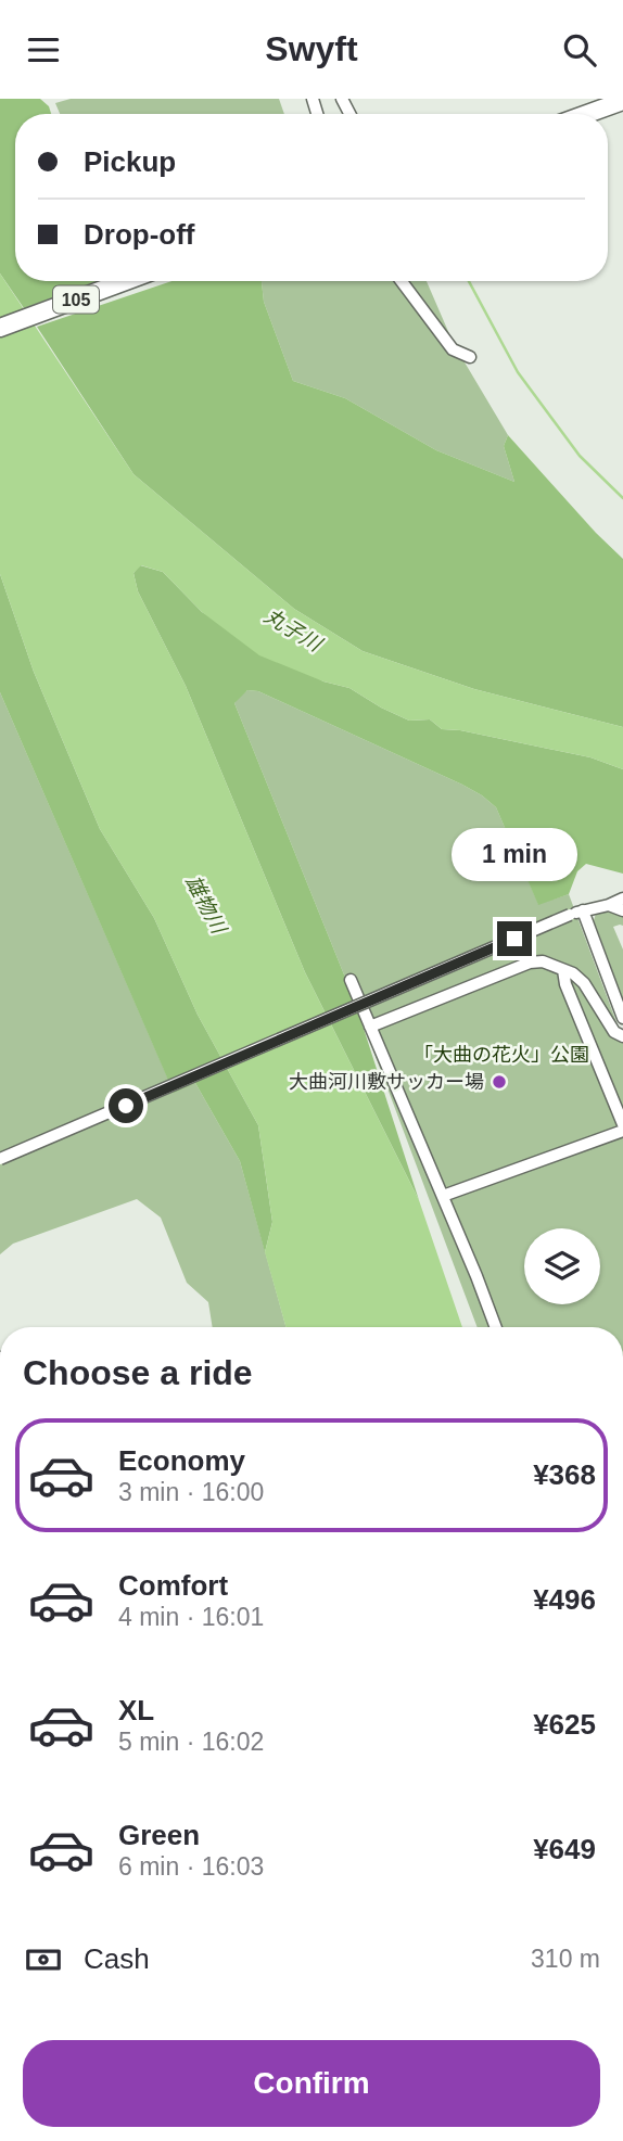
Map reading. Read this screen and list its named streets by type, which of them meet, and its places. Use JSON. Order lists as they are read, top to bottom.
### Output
{
  "streets": {
    "highway": ["105"]
  },
  "water": ["丸子川", "雄物川"],
  "parks": ["「大曲の花火」公園"],
  "places": ["大曲河川敷サッカー場"],
  "page": {
    "header": "Swyft",
    "banner": ["Pickup", "Drop-off"],
    "bubble": "1 min",
    "heading": "Choose a ride",
    "list": [
      {
        "name": "Economy",
        "note": "3 min · 16:00",
        "value": "¥368"
      },
      {
        "name": "Comfort",
        "note": "4 min · 16:01",
        "value": "¥496"
      },
      {
        "name": "XL",
        "note": "5 min · 16:02",
        "value": "¥625"
      },
      {
        "name": "Green",
        "note": "6 min · 16:03",
        "value": "¥649"
      }
    ],
    "pay": ["Cash", "310 m"],
    "buttons": "Confirm"
  }
}
